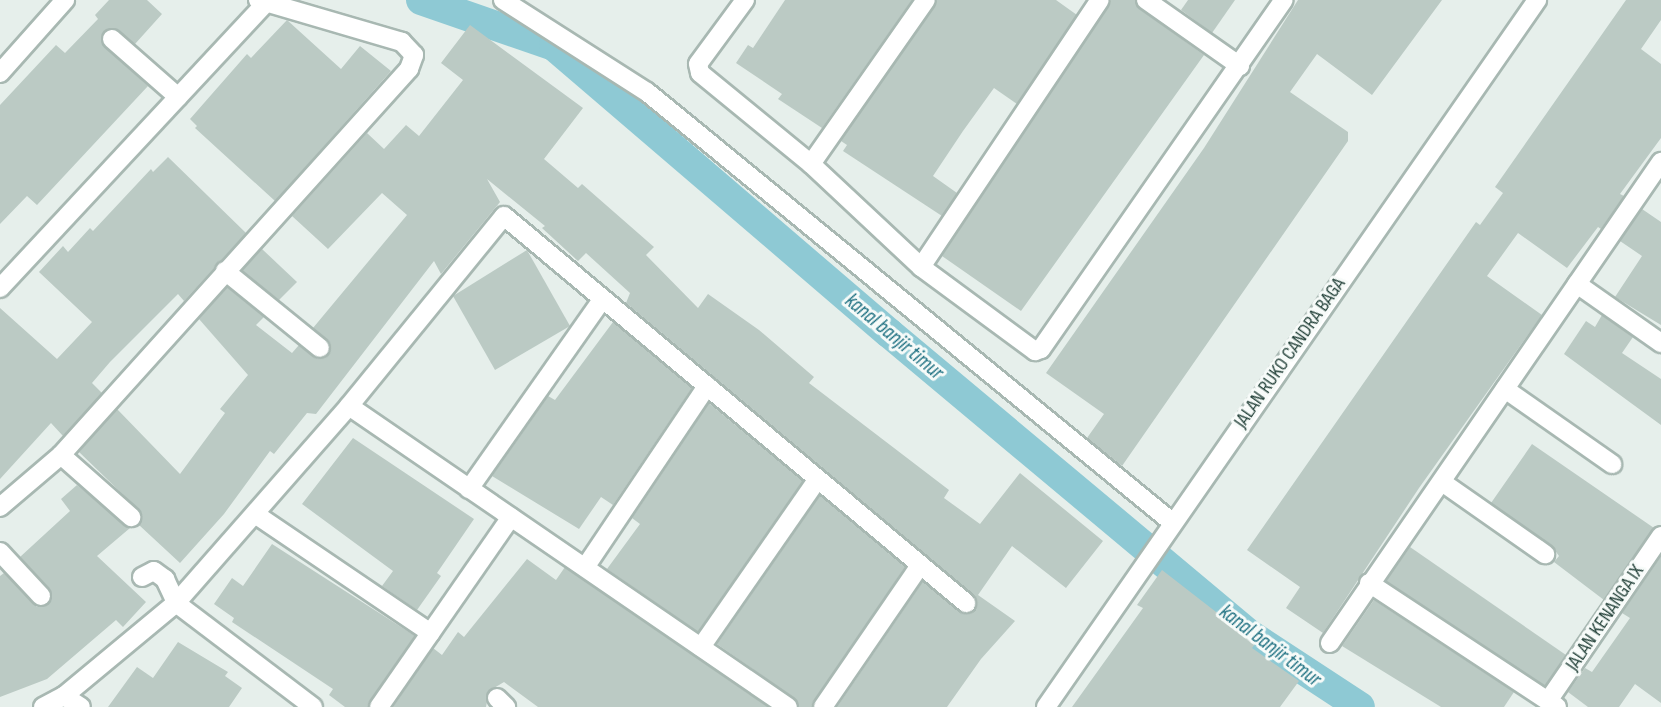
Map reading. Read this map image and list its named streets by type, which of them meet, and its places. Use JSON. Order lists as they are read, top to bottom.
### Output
{
  "streets": {
    "street": ["JALAN RUKO CANDRA BAGA", "JALAN KENANGA IX"]
  },
  "water": ["kanal banjir timur"]
}
